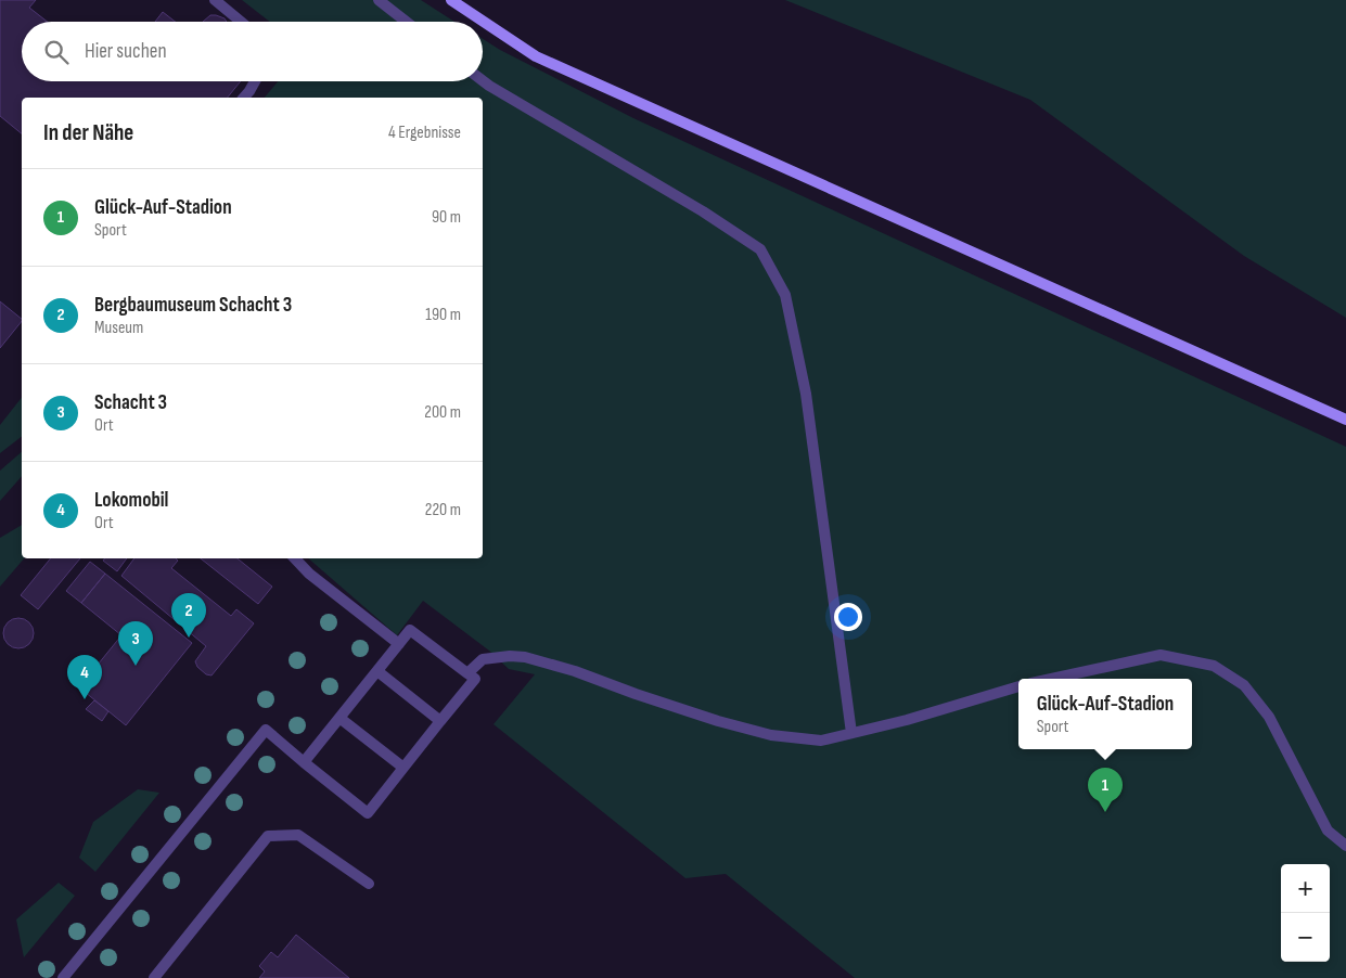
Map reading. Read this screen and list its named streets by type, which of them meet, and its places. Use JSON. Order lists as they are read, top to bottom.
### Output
{
  "page": {
    "search": "Hier suchen",
    "heading": ["In der Nähe", "4 Ergebnisse"],
    "list": [
      {
        "mark": "1",
        "name": "Glück-Auf-Stadion",
        "note": "Sport",
        "value": "90 m"
      },
      {
        "mark": "2",
        "name": "Bergbaumuseum Schacht 3",
        "note": "Museum",
        "value": "190 m"
      },
      {
        "mark": "3",
        "name": "Schacht 3",
        "note": "Ort",
        "value": "200 m"
      },
      {
        "mark": "4",
        "name": "Lokomobil",
        "note": "Ort",
        "value": "220 m"
      }
    ],
    "pins": [
      "2",
      "3",
      "4",
      "1"
    ],
    "popup": ["Glück-Auf-Stadion", "Sport"],
    "map_buttons": ["+", "−"]
  }
}
